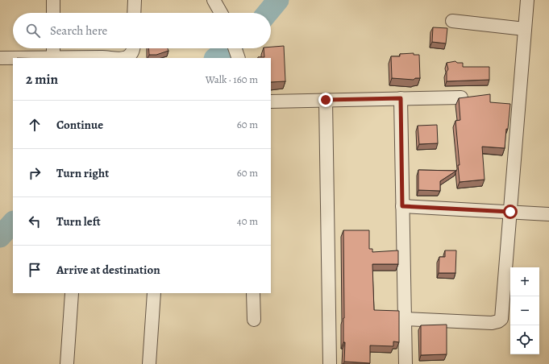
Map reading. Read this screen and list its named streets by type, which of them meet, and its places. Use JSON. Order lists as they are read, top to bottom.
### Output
{
  "page": {
    "search": "Search here",
    "heading": ["2 min", "Walk · 160 m"],
    "list": [
      ["Continue", "60 m"],
      ["Turn right", "60 m"],
      ["Turn left", "40 m"],
      "Arrive at destination"
    ],
    "map_buttons": ["+", "−"]
  }
}
